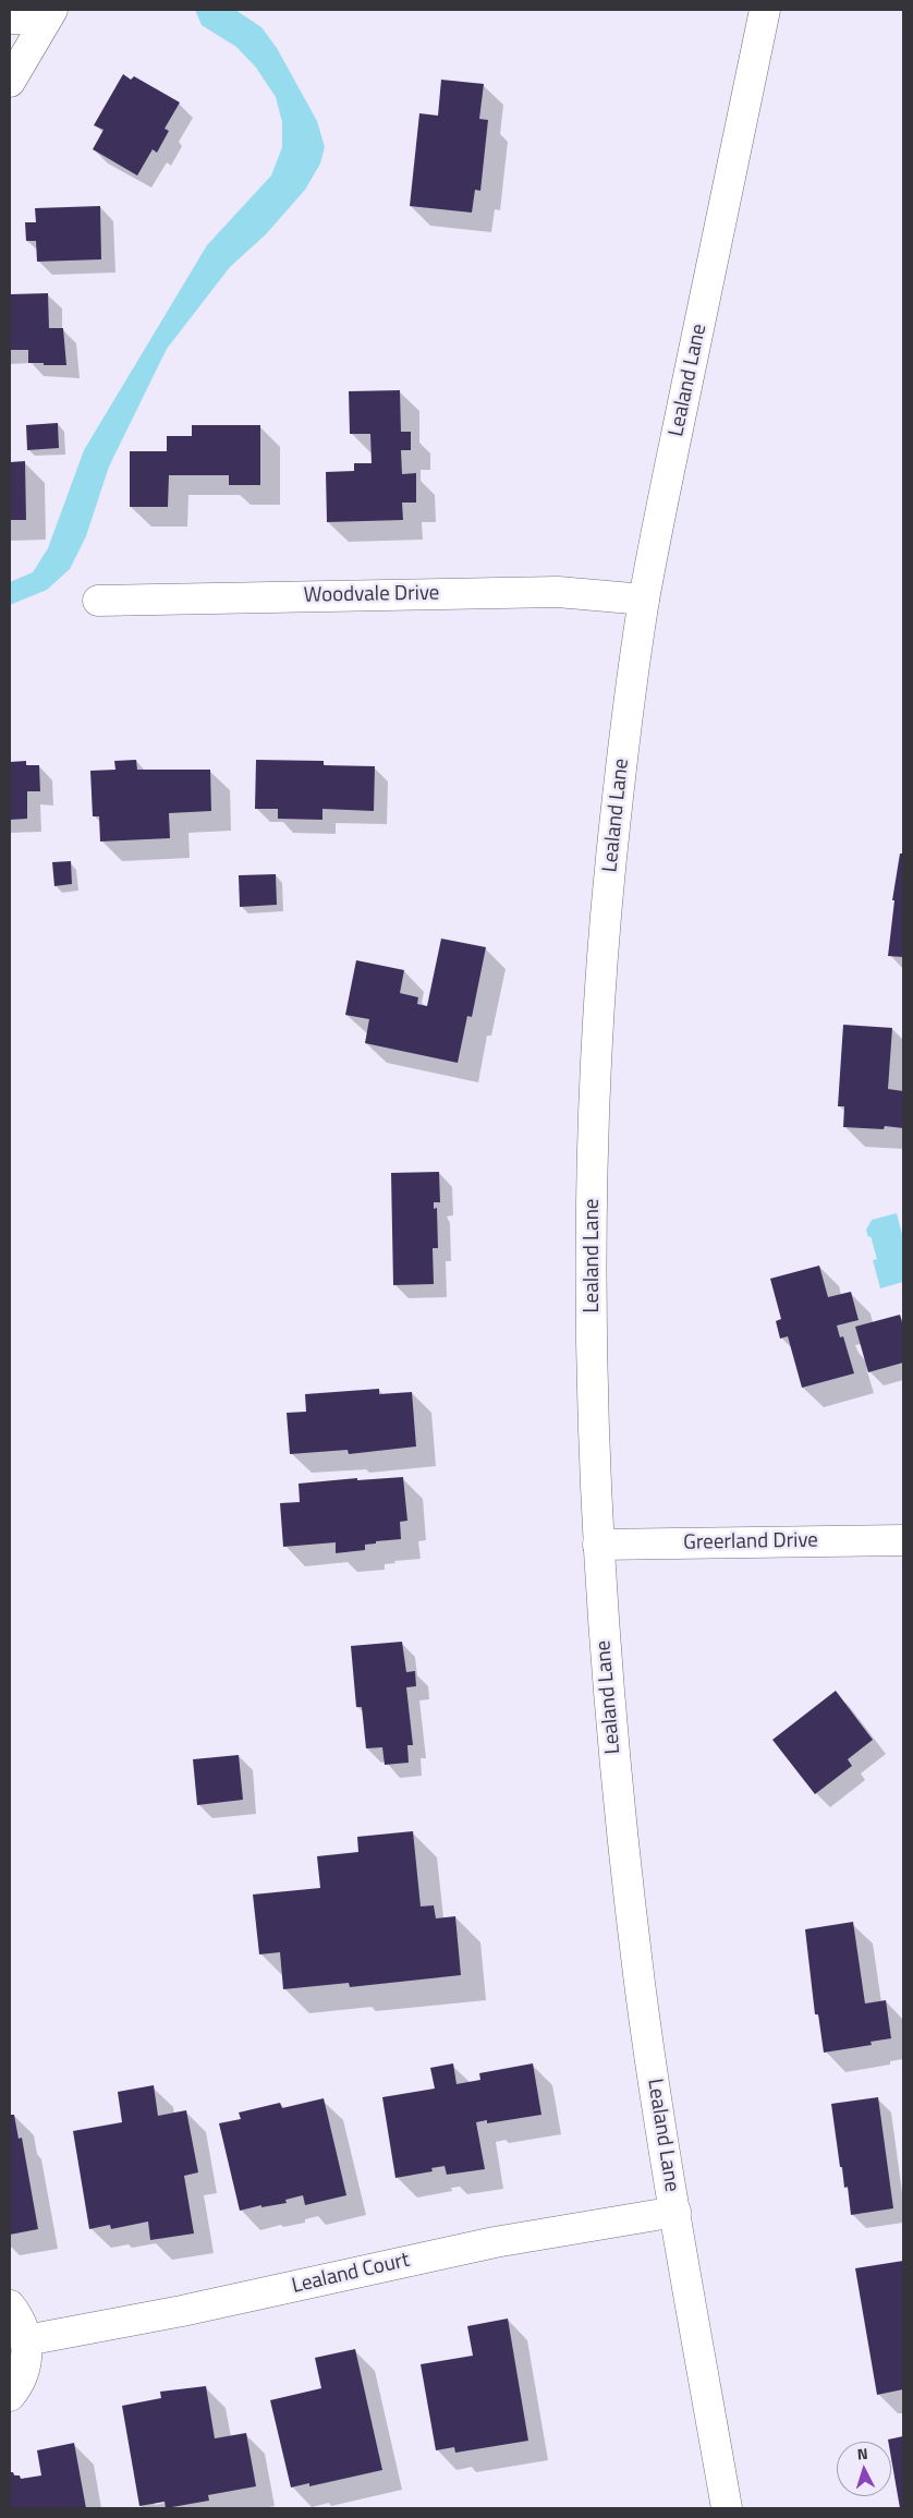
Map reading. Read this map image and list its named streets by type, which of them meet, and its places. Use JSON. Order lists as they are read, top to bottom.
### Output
{
  "streets": {
    "street": [
      "Lealand Lane",
      "Woodvale Drive",
      "Greerland Drive",
      "Lealand Court"
    ]
  },
  "crossings": [
    ["Lealand Lane", "Woodvale Drive"],
    ["Lealand Lane", "Greerland Drive"],
    ["Lealand Lane", "Lealand Court"]
  ],
  "north": "top"
}
